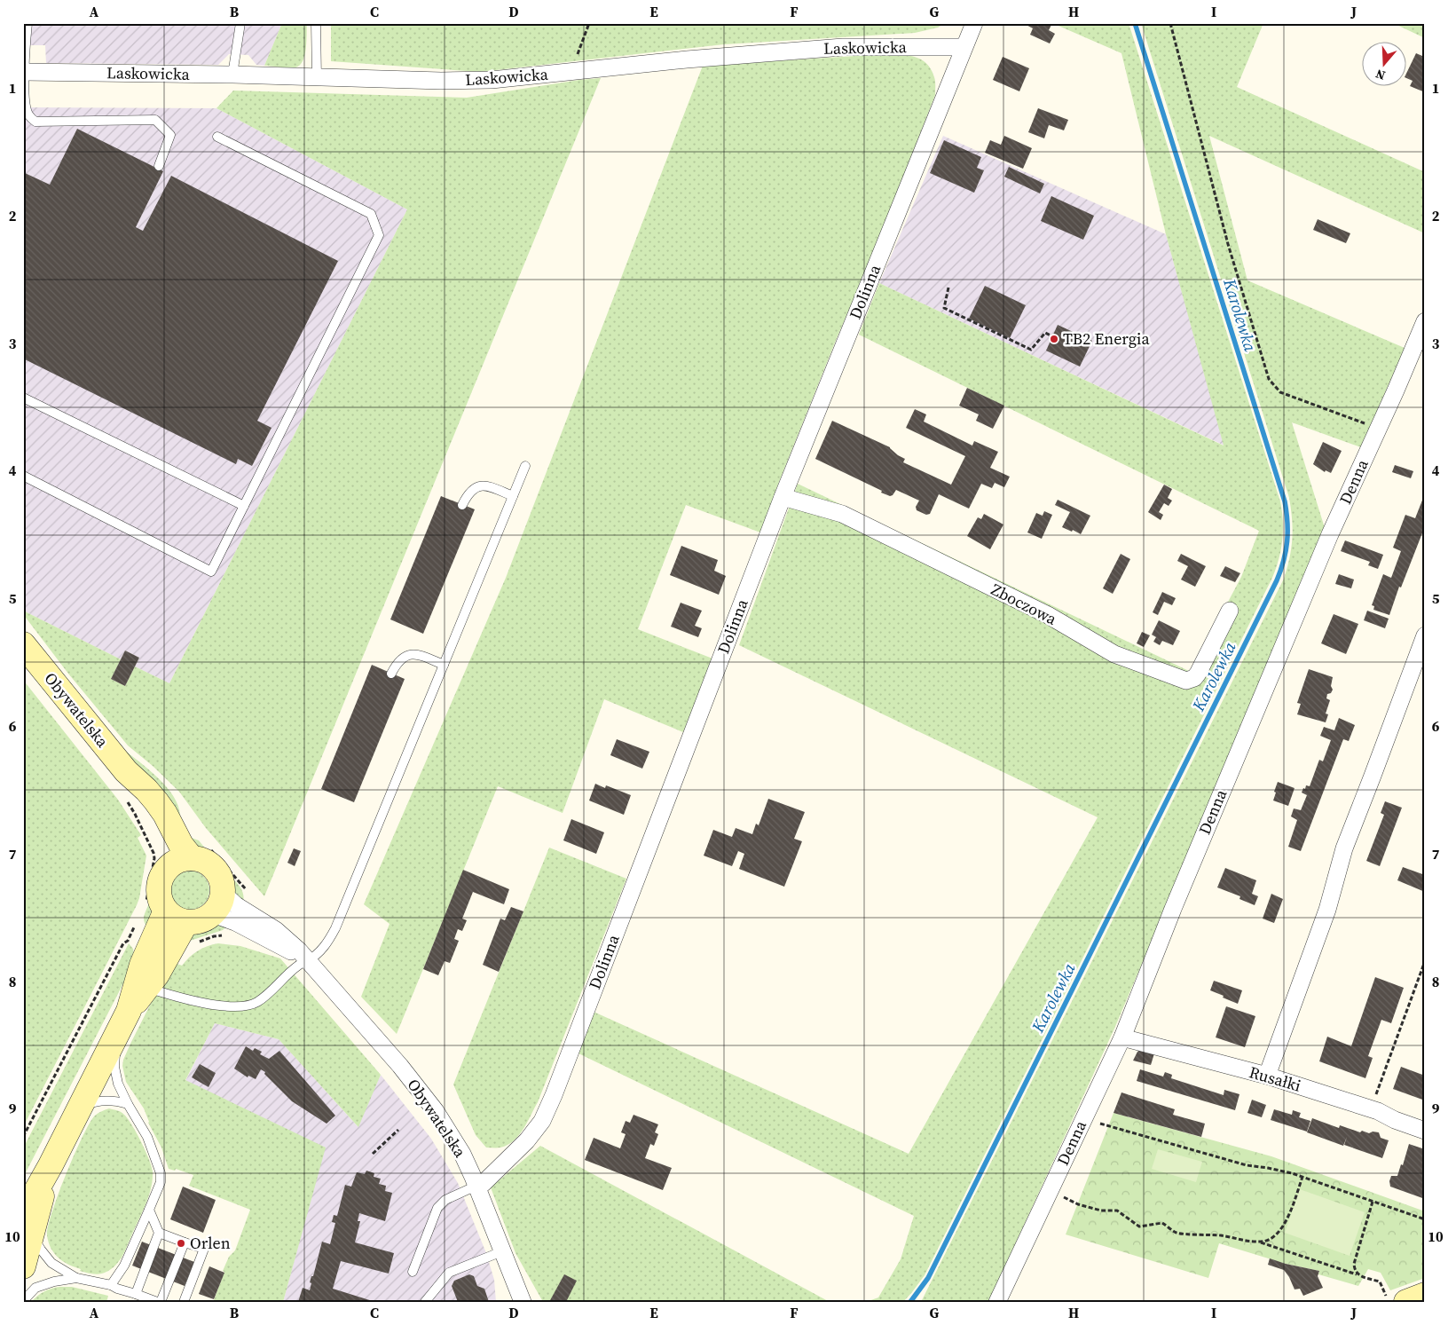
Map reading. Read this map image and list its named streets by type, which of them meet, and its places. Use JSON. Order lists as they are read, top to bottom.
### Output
{
  "streets": {
    "main road": ["Obywatelska"],
    "street": [
      "Laskowicka",
      "Dolinna",
      "Denna",
      "Zboczowa",
      "Rusałki"
    ]
  },
  "crossings": [
    ["Laskowicka", "Dolinna"],
    ["Dolinna", "Zboczowa"],
    ["Dolinna", "Obywatelska"],
    ["Denna", "Rusałki"]
  ],
  "water": ["Karolewka"],
  "places": ["TB2 Energia", "Orlen"],
  "north": "bottom",
  "grid": {
    "columns": [
      "A",
      "B",
      "C",
      "D",
      "E",
      "F",
      "G",
      "H",
      "I",
      "J"
    ],
    "rows": [
      "1",
      "2",
      "3",
      "4",
      "5",
      "6",
      "7",
      "8",
      "9",
      "10"
    ]
  }
}
